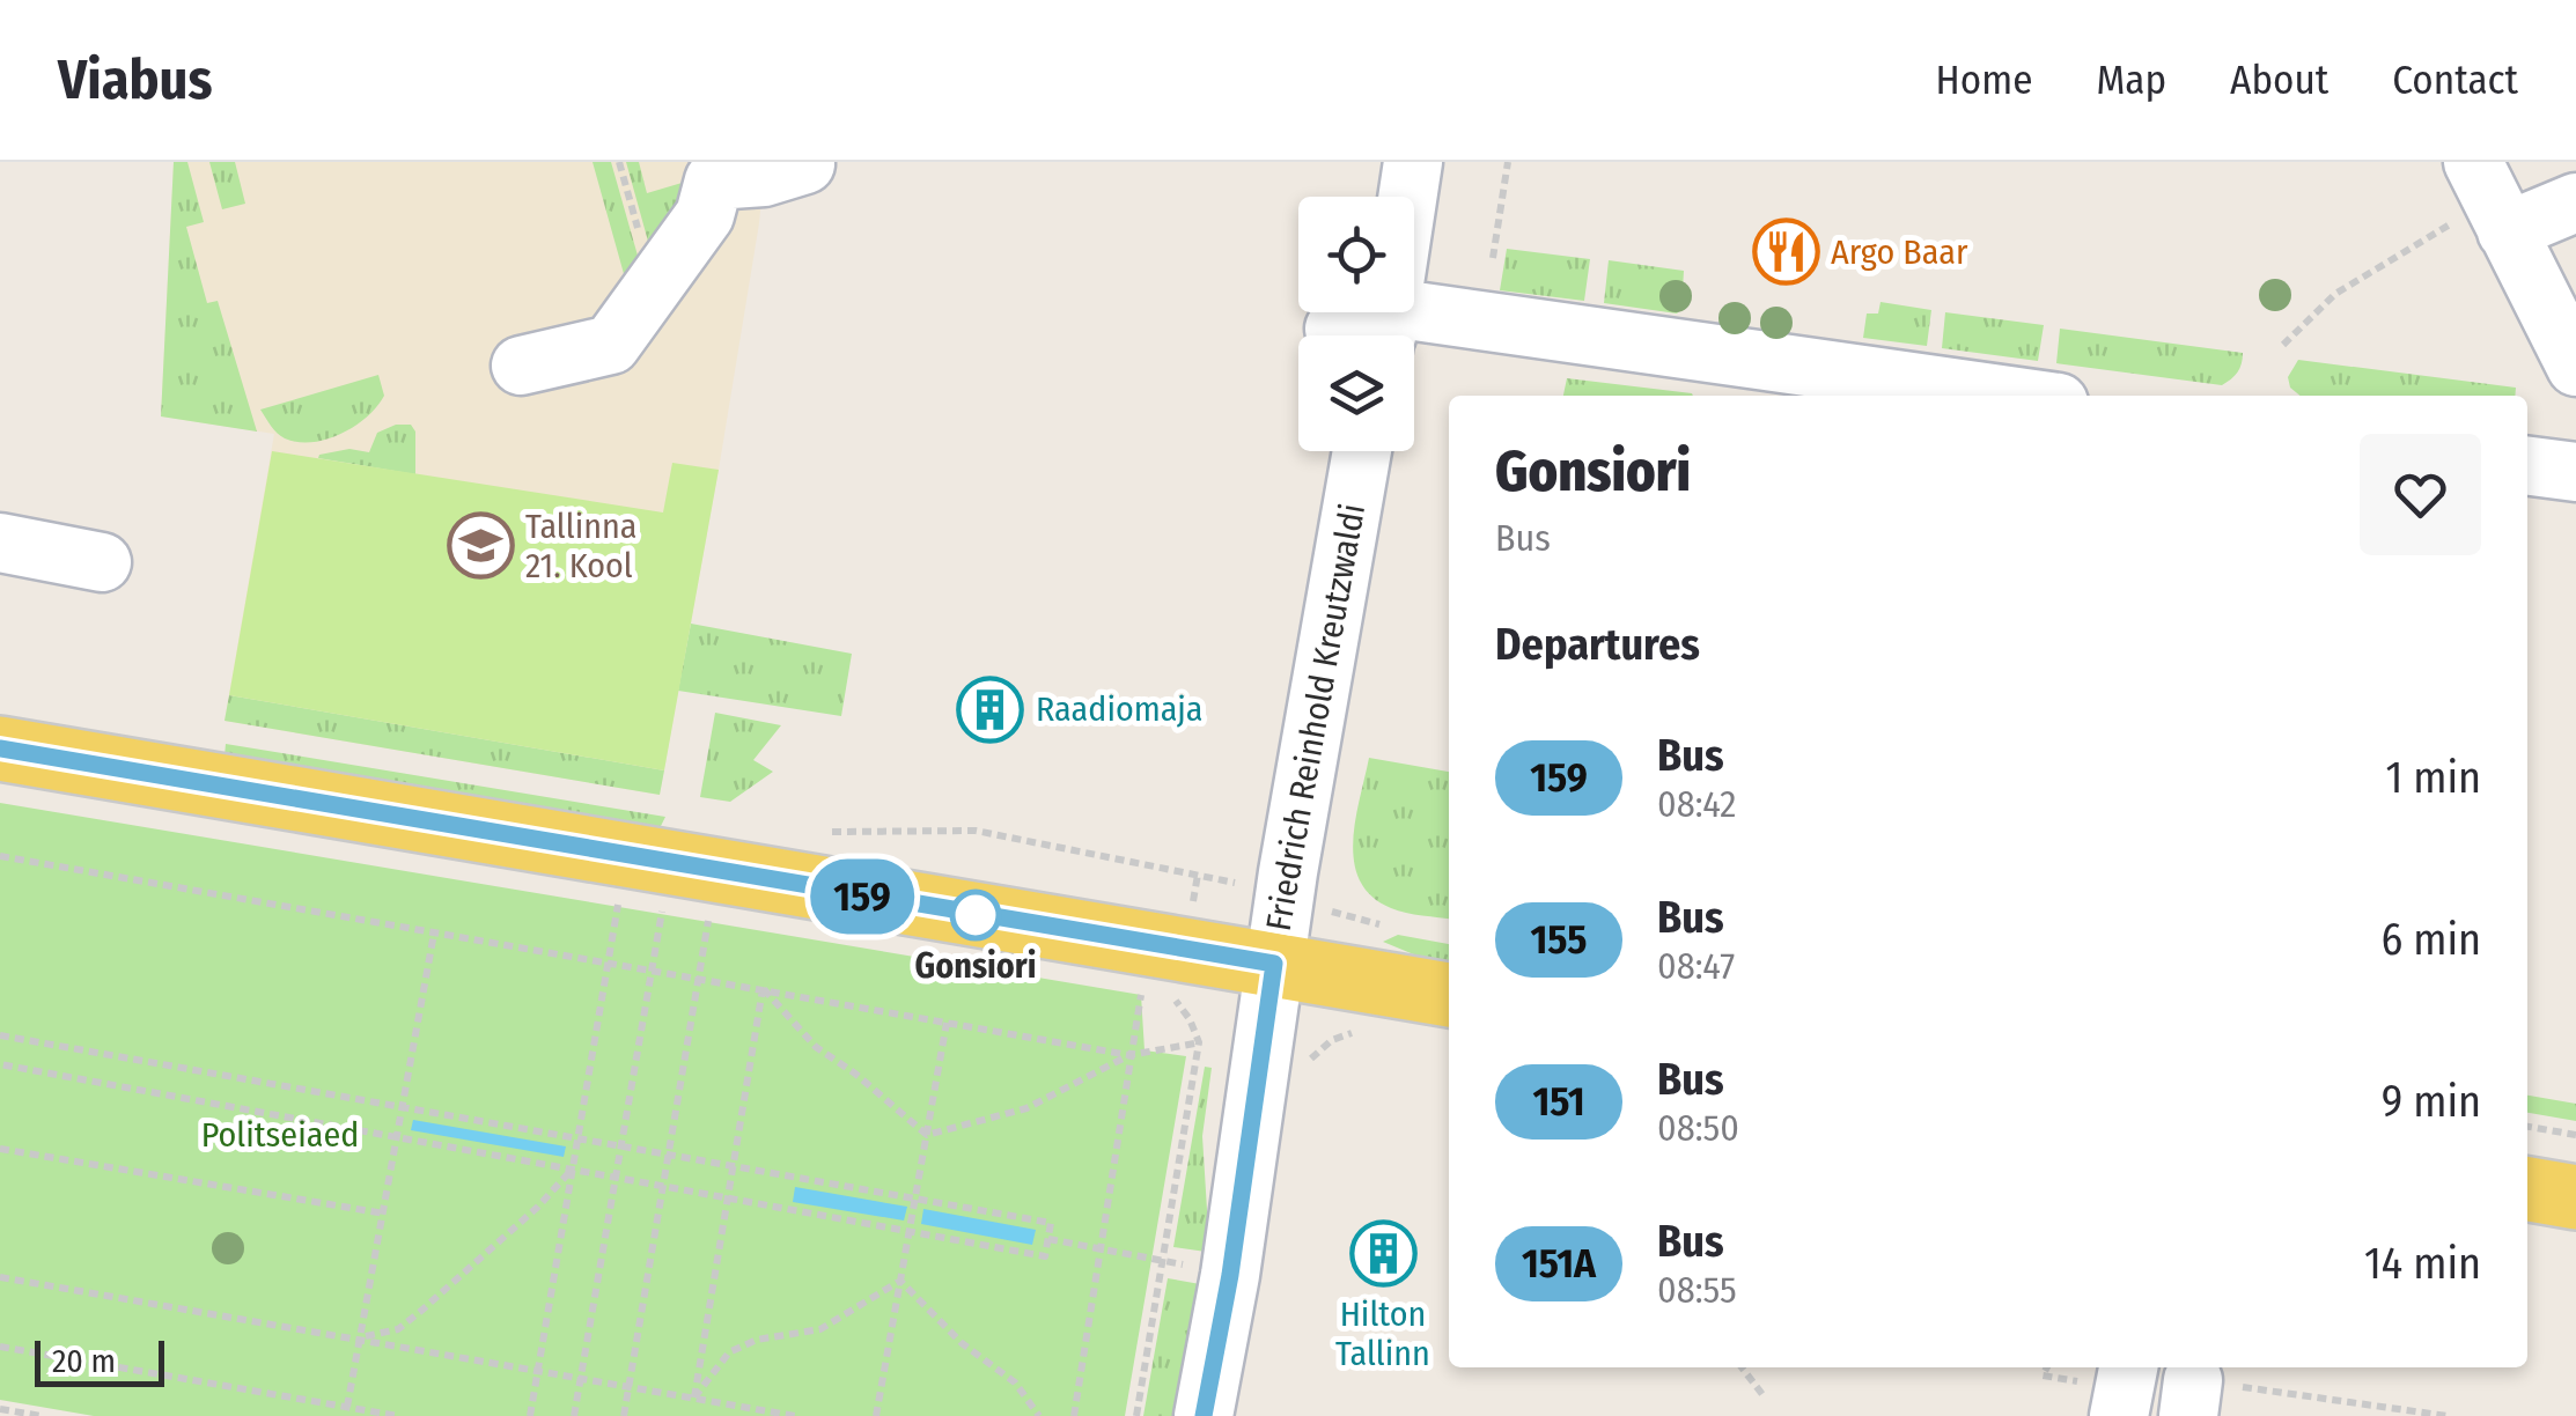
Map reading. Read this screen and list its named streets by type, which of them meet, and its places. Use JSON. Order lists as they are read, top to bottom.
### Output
{
  "streets": {
    "street": ["Friedrich Reinhold Kreutzwaldi"]
  },
  "parks": ["Politseiaed"],
  "places": {
    "restaurant": ["Argo Baar"],
    "school or university": ["Tallinna 21. Kool"],
    "building": ["Raadiomaja", "Hilton Tallinn"],
    "other": ["Gonsiori"]
  },
  "lines": ["bus line 159"],
  "scale_bar": "20 m",
  "page": {
    "header": "Viabus",
    "nav": [
      "Home",
      "Map",
      "About",
      "Contact"
    ],
    "on_map": "159",
    "heading": [
      ["Gonsiori", "Bus"],
      "Departures"
    ],
    "list": [
      {
        "mark": "159",
        "name": "Bus",
        "note": "08:42",
        "value": "1 min"
      },
      {
        "mark": "155",
        "name": "Bus",
        "note": "08:47",
        "value": "6 min"
      },
      {
        "mark": "151",
        "name": "Bus",
        "note": "08:50",
        "value": "9 min"
      },
      {
        "mark": "151A",
        "name": "Bus",
        "note": "08:55",
        "value": "14 min"
      }
    ],
    "scale": "20 m"
  }
}
